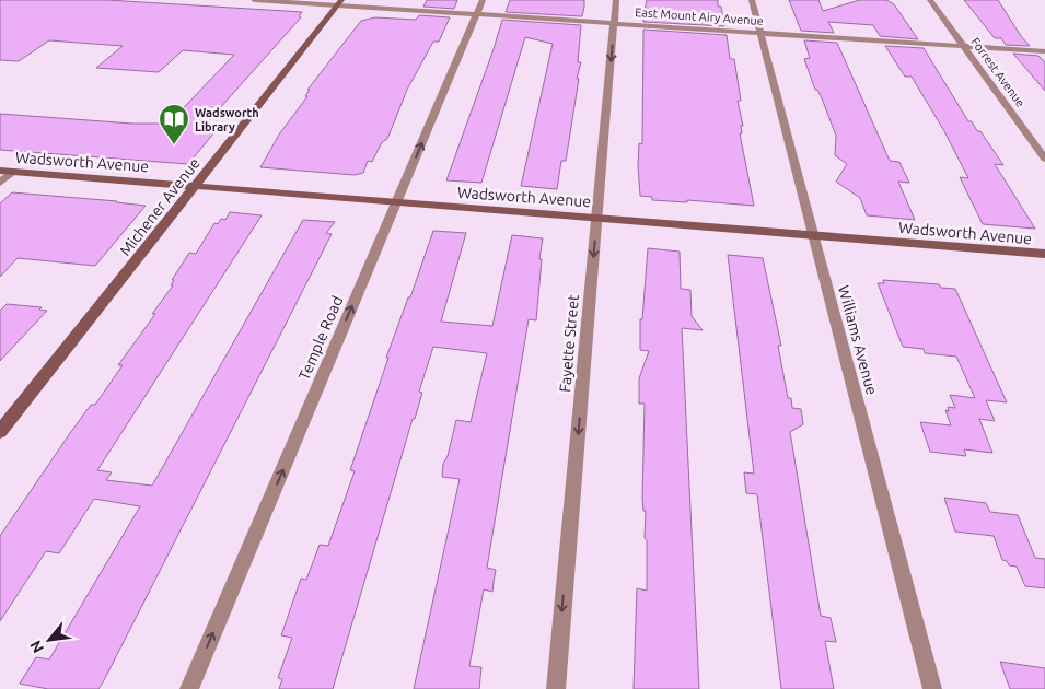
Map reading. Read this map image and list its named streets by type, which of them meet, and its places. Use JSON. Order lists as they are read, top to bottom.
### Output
{
  "streets": {
    "main road": ["Wadsworth Avenue", "Michener Avenue"],
    "street": [
      "East Mount Airy Avenue",
      "Forrest Avenue",
      "Temple Road",
      "Williams Avenue",
      "Fayette Street"
    ]
  },
  "crossings": [
    ["East Mount Airy Avenue", "Forrest Avenue"],
    ["East Mount Airy Avenue", "Michener Avenue"],
    ["East Mount Airy Avenue", "Temple Road"],
    ["East Mount Airy Avenue", "Williams Avenue"],
    ["East Mount Airy Avenue", "Fayette Street"],
    ["Wadsworth Avenue", "Michener Avenue"],
    ["Wadsworth Avenue", "Temple Road"],
    ["Wadsworth Avenue", "Williams Avenue"],
    ["Wadsworth Avenue", "Fayette Street"]
  ],
  "one_way": ["Temple Road", "Fayette Street"],
  "places": {
    "library": ["Wadsworth Library"]
  },
  "north": "bottom left"
}
